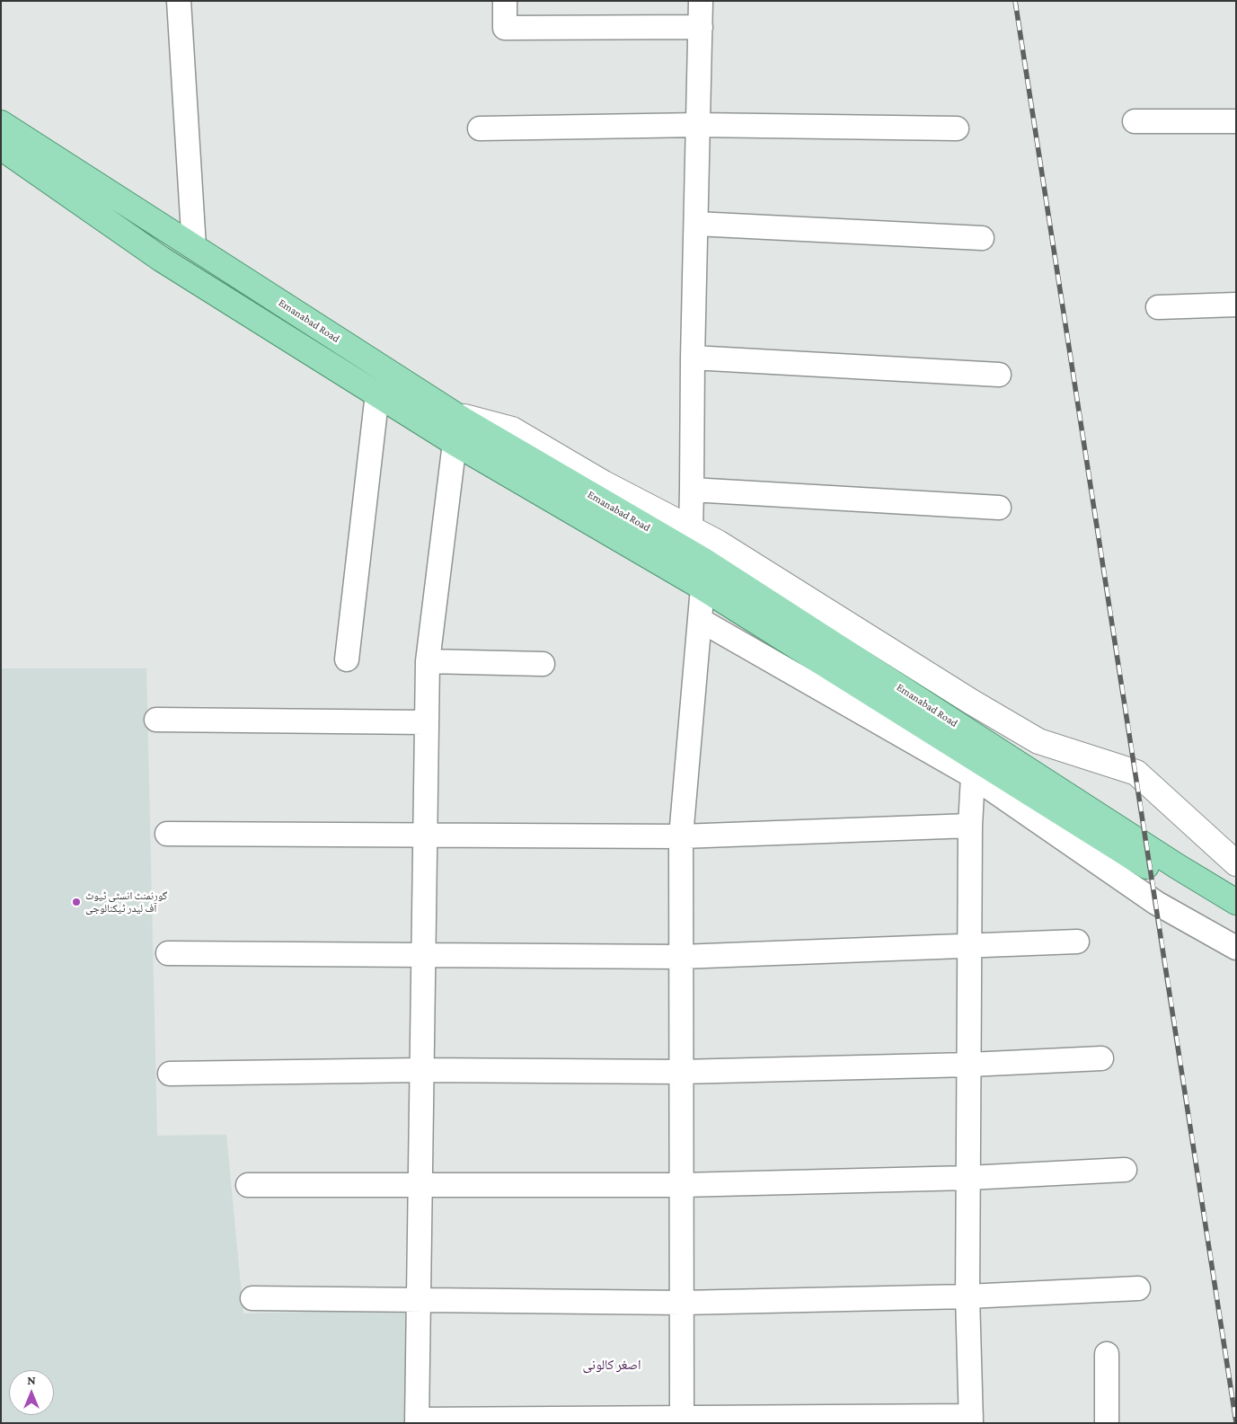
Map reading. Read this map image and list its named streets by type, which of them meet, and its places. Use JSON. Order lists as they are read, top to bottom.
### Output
{
  "streets": {
    "main road": ["Emanabad Road"]
  },
  "districts": ["اصغر کالونی"],
  "places": ["گورنمنٹ انسٹی ٹیوٹ آف لیدر ٹیکنالوجی"],
  "north": "top"
}
